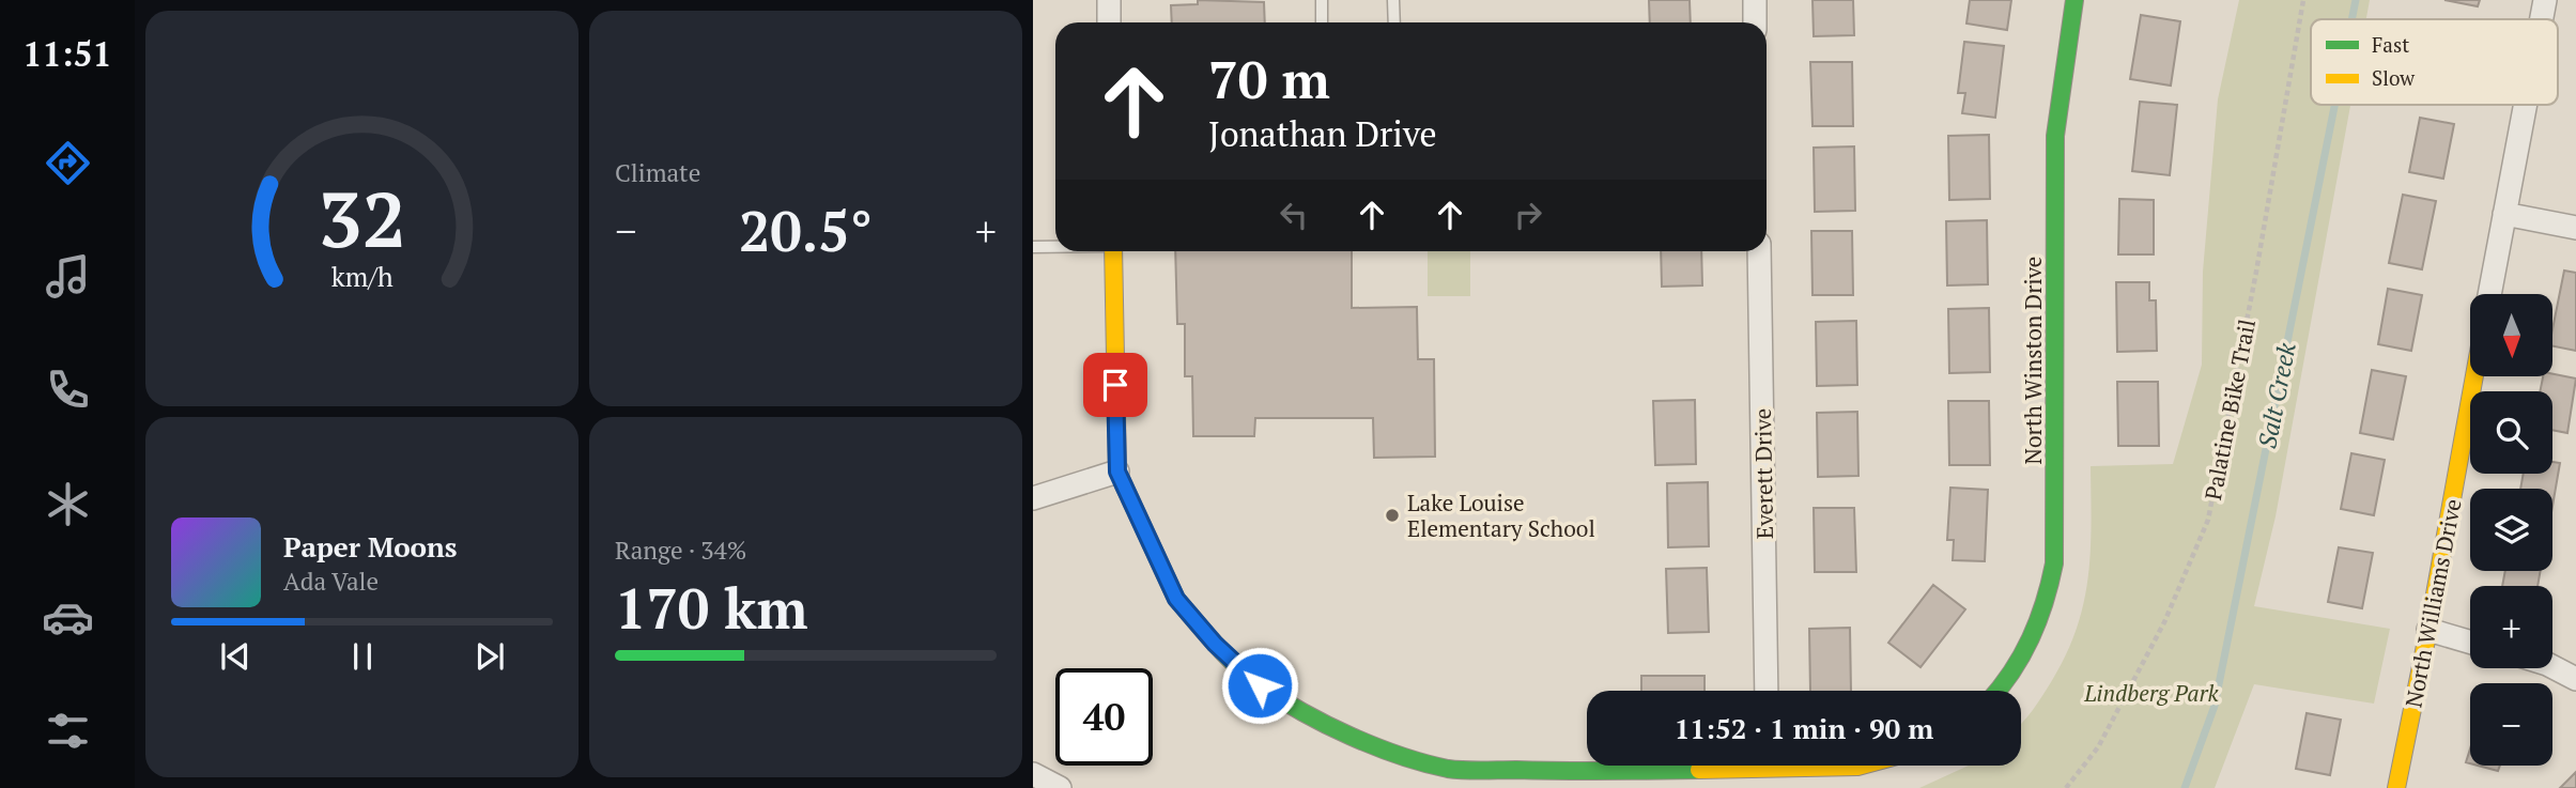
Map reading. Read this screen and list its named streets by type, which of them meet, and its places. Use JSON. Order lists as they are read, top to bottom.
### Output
{
  "streets": {
    "street": ["North Winston Drive", "Everett Drive", "North Williams Drive"],
    "path": ["Palatine Bike Trail"]
  },
  "water": ["Salt Creek"],
  "parks": ["Lindberg Park"],
  "places": ["Lake Louise Elementary School"],
  "legend": ["Fast", "Slow"],
  "north": "bottom",
  "page": {
    "tabs": "11:51",
    "tile": [
      "Climate",
      ["Range · 34%", "170 km"]
    ],
    "turn": ["70 m", "Jonathan Drive"],
    "heat": ["−", "20.5°", "+"],
    "map_buttons": ["+", "−"],
    "song": ["Paper Moons", "Ada Vale"],
    "limit": "40",
    "trip": "11:52 · 1 min · 90 m",
    "gauge": ["32", "km/h"]
  }
}
